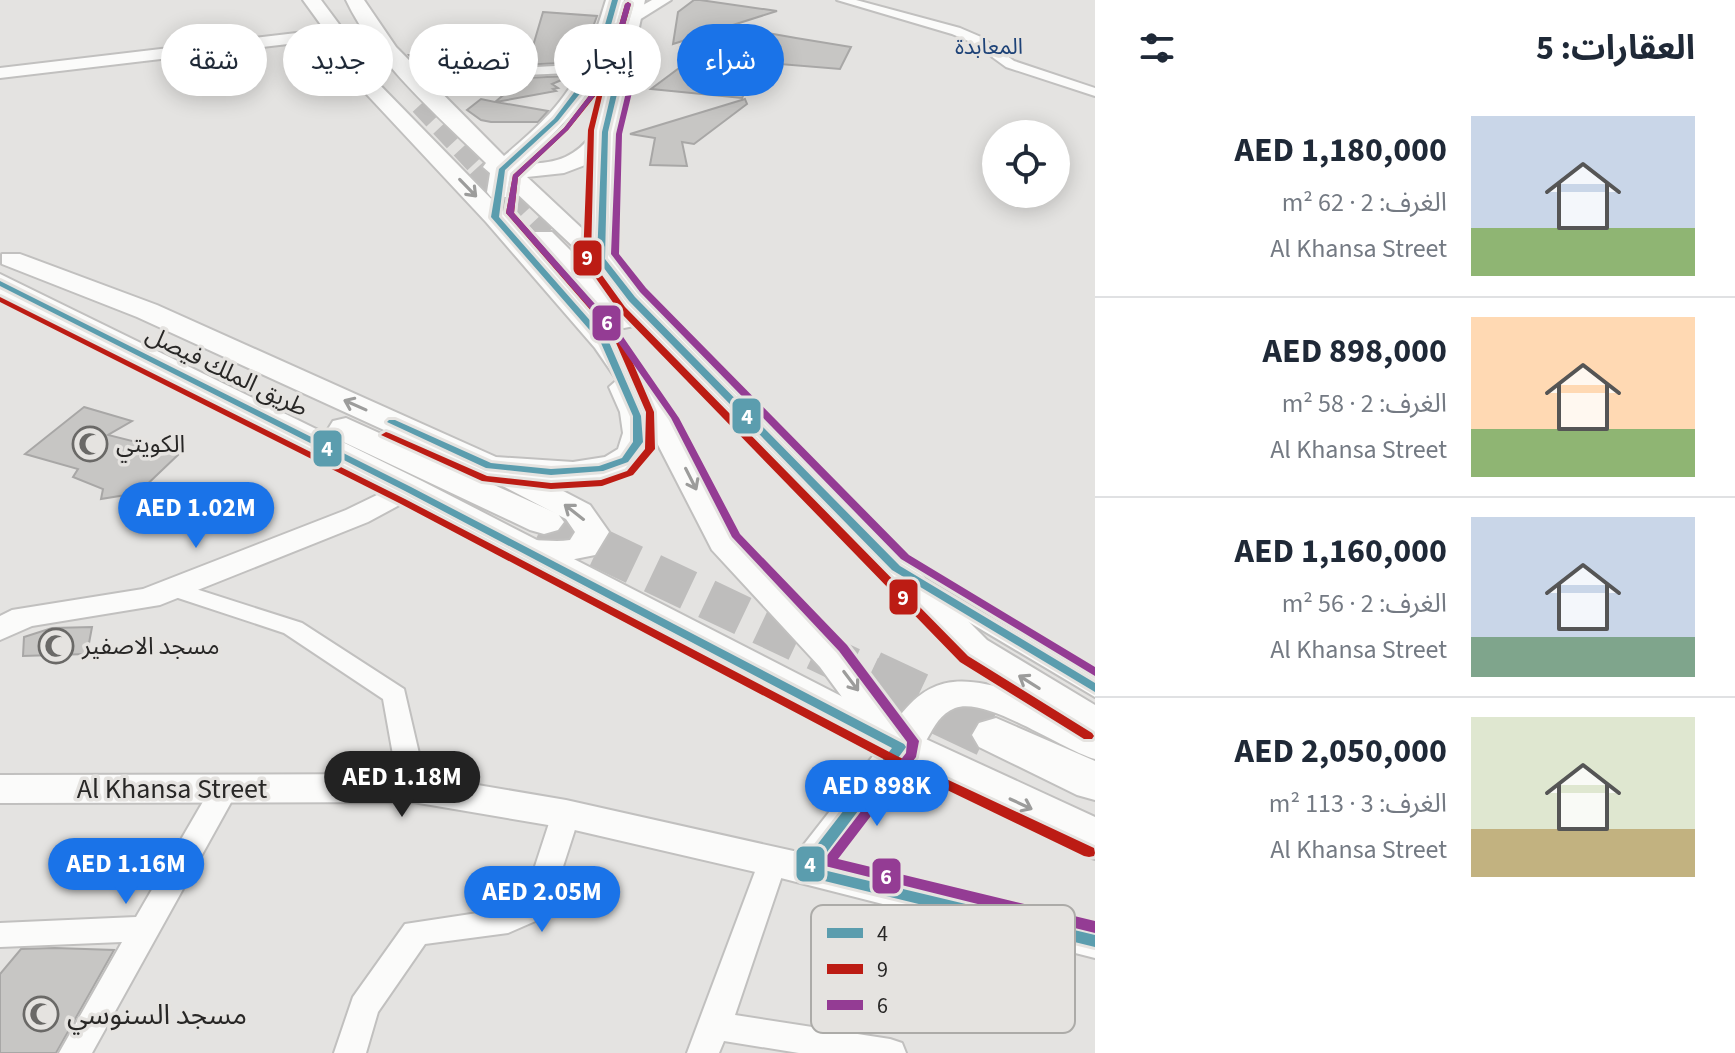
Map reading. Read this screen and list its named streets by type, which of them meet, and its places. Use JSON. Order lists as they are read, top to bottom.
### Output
{
  "streets": {
    "highway": ["طريق الملك فيصل"],
    "street": ["Al Khansa Street"]
  },
  "districts": ["المعابدة"],
  "places": {
    "mosque": ["الكويتي", "مسجد الاصفير", "مسجد السنوسي"]
  },
  "lines": ["transit line 4", "transit line 9", "transit line 6"],
  "legend": ["4", "9", "6"],
  "page": {
    "heading": "العقارات: 5",
    "chip": [
      "شراء",
      "إيجار",
      "تصفية",
      "جديد",
      "شقة"
    ],
    "list": [
      {
        "name": "AED 1,180,000",
        "note": "الغرف: 2 · 62 m² · Al Khansa Street"
      },
      {
        "name": "AED 898,000",
        "note": "الغرف: 2 · 58 m² · Al Khansa Street"
      },
      {
        "name": "AED 1,160,000",
        "note": "الغرف: 2 · 56 m² · Al Khansa Street"
      },
      {
        "name": "AED 2,050,000",
        "note": "الغرف: 3 · 113 m² · Al Khansa Street"
      }
    ],
    "price": [
      "AED 1.02M",
      "AED 1.18M",
      "AED 898K",
      "AED 1.16M",
      "AED 2.05M"
    ]
  }
}
